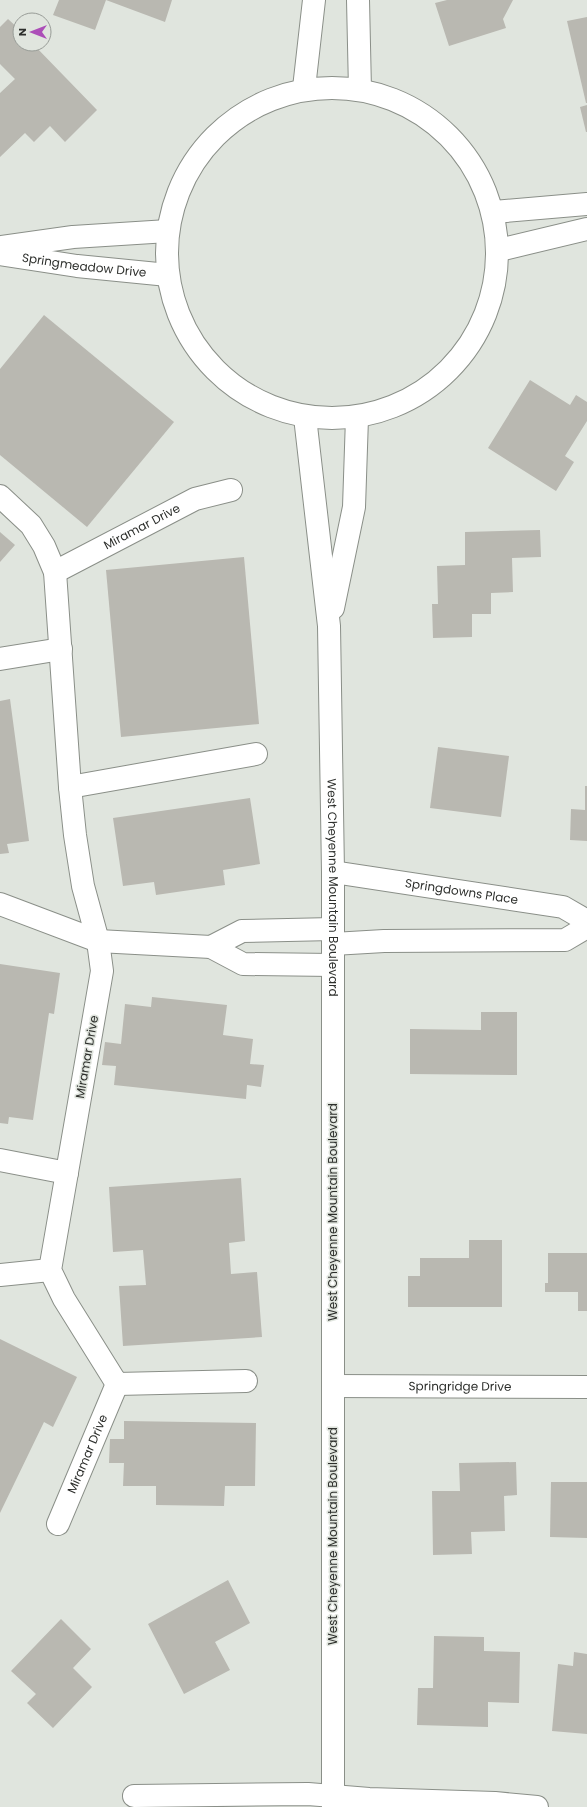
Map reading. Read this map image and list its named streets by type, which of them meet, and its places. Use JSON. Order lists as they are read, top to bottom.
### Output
{
  "streets": {
    "street": [
      "Springmeadow Drive",
      "Miramar Drive",
      "West Cheyenne Mountain Boulevard",
      "Springdowns Place",
      "Springridge Drive"
    ]
  },
  "crossings": [
    ["West Cheyenne Mountain Boulevard", "Springdowns Place"],
    ["West Cheyenne Mountain Boulevard", "Springridge Drive"]
  ],
  "north": "left"
}
